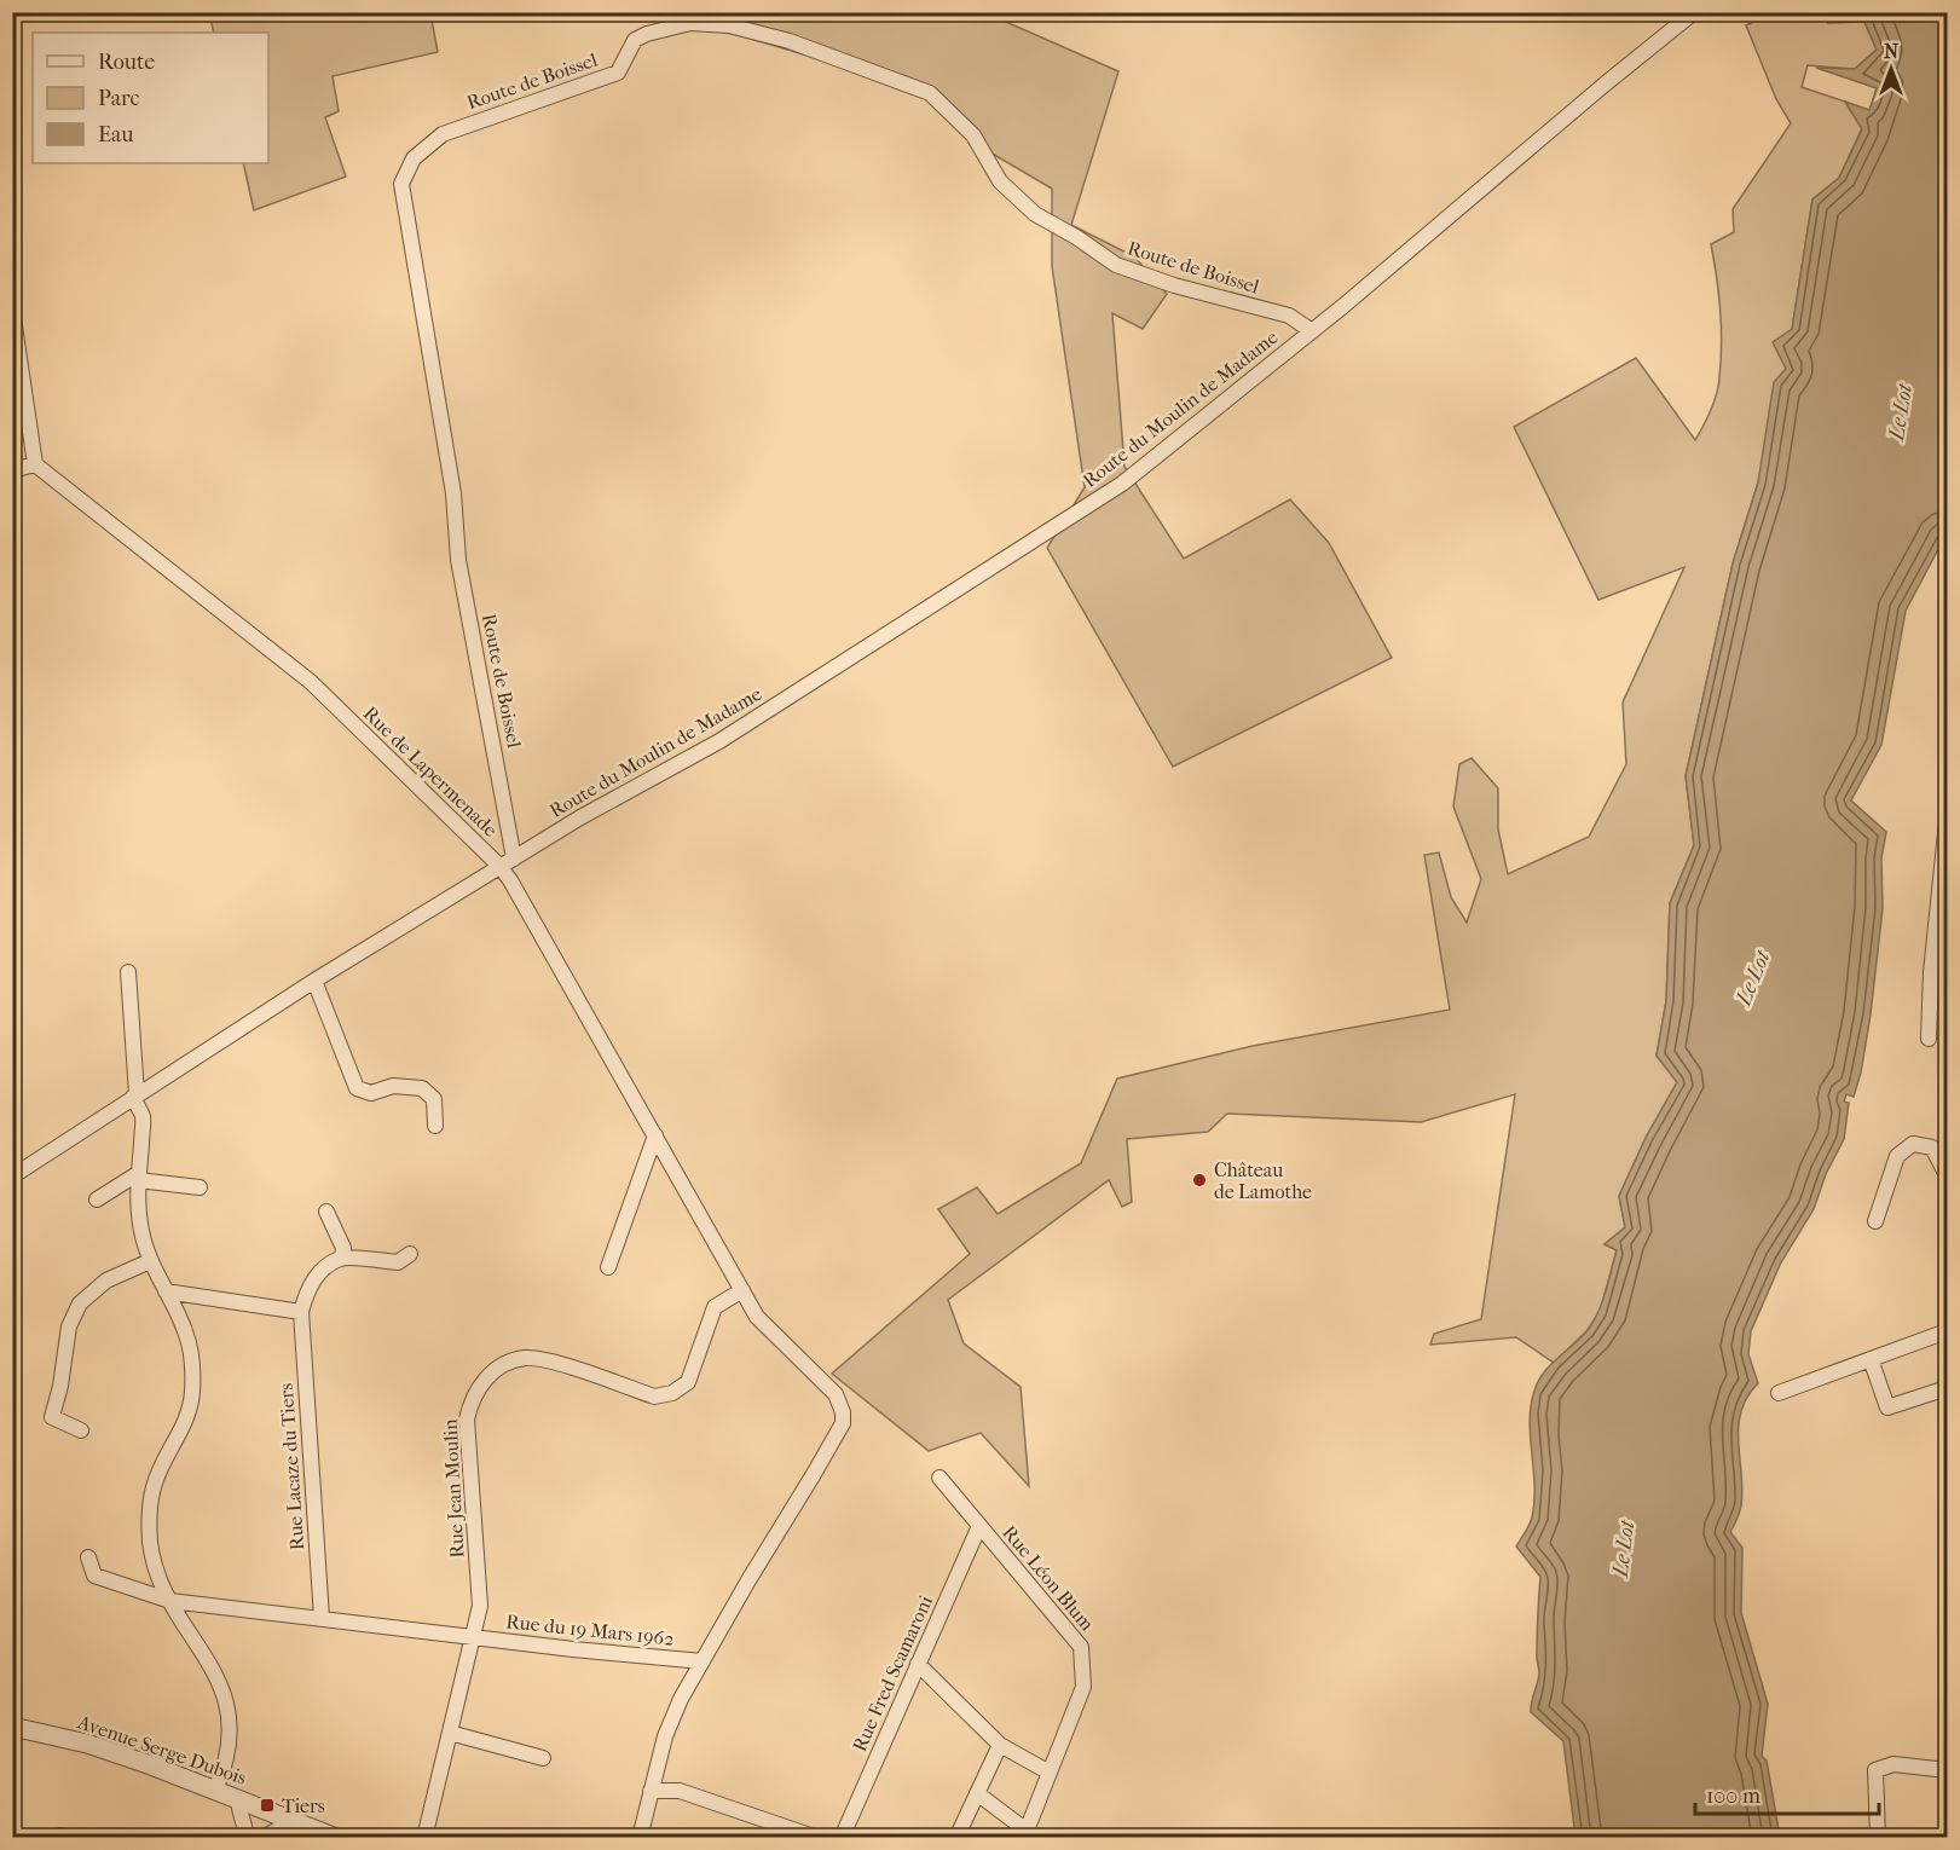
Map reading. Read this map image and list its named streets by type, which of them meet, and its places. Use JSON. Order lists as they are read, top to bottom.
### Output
{
  "streets": {
    "street": [
      "Route de Boissel",
      "Route du Moulin de Madame",
      "Rue de Lapermenade",
      "Rue Lacaze du Tiers",
      "Rue Jean Moulin",
      "Rue Léon Blum",
      "Rue du 19 Mars 1962",
      "Rue Fred Scamaroni",
      "Avenue Serge Dubois"
    ]
  },
  "crossings": [
    ["Route de Boissel", "Route du Moulin de Madame"],
    ["Route du Moulin de Madame", "Rue de Lapermenade"],
    ["Rue Jean Moulin", "Rue du 19 Mars 1962"],
    ["Rue Léon Blum", "Rue Fred Scamaroni"]
  ],
  "water": ["Le Lot"],
  "places": {
    "other": ["Château de Lamothe"],
    "transit": ["Tiers"]
  },
  "legend": ["Route", "Parc", "Eau"],
  "scale_bar": "100 m",
  "north": "top"
}
